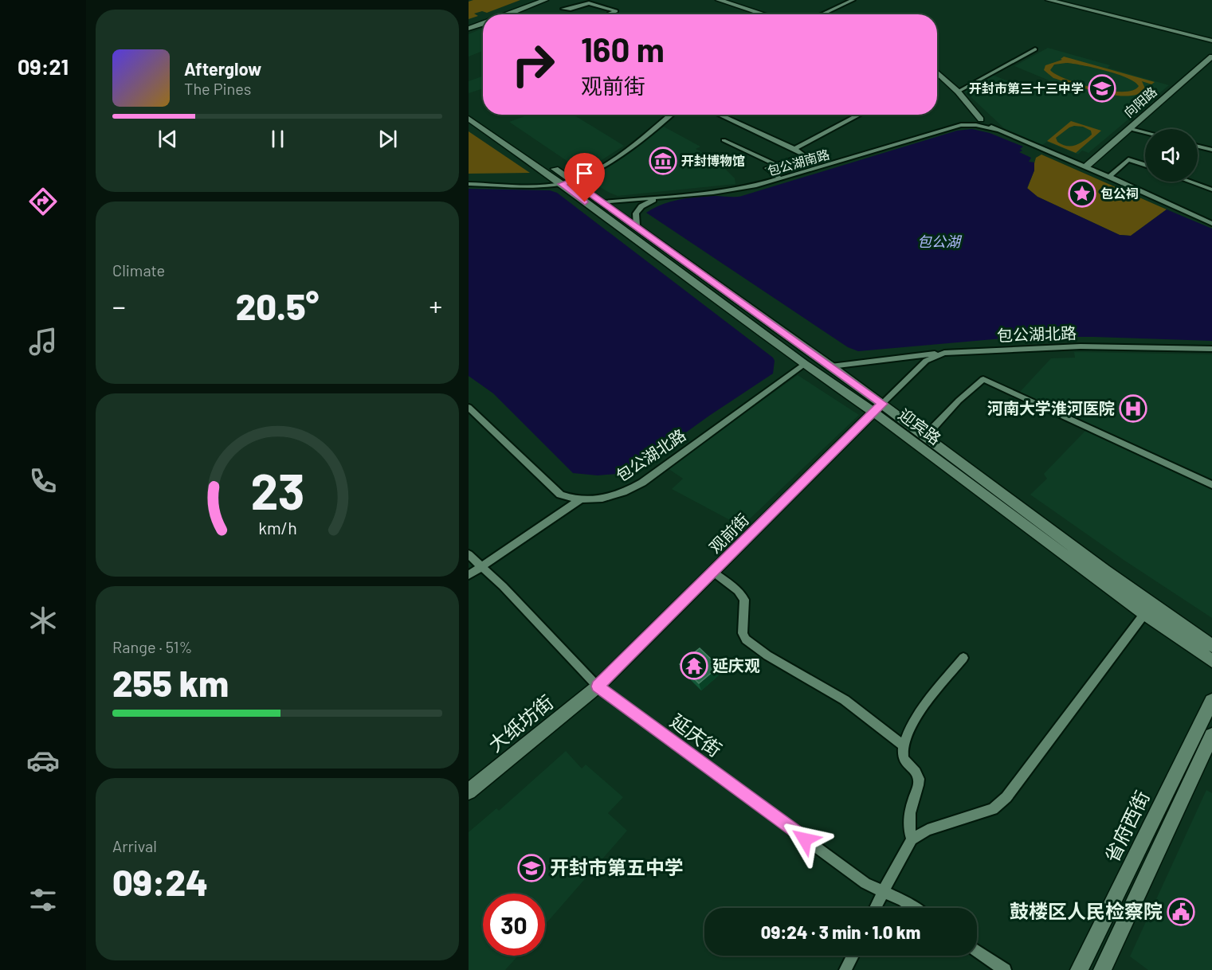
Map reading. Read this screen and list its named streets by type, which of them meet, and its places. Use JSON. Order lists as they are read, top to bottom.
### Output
{
  "streets": {
    "street": [
      "向阳路",
      "包公湖南路",
      "包公湖北路",
      "迎宾路",
      "观前街",
      "大纸坊街",
      "延庆街",
      "省府西街"
    ]
  },
  "crossings": [
    ["包公湖南路", "迎宾路"],
    ["包公湖北路", "迎宾路"],
    ["包公湖北路", "观前街"],
    ["迎宾路", "观前街"],
    ["观前街", "大纸坊街"],
    ["观前街", "延庆街"],
    ["大纸坊街", "延庆街"]
  ],
  "water": ["包公湖"],
  "places": {
    "school or university": ["开封市第三十三中学", "开封市第五中学"],
    "museum": ["开封博物馆"],
    "place": ["包公祠"],
    "hospital": ["河南大学淮河医院"],
    "temple": ["延庆观"],
    "public building": ["鼓楼区人民检察院"]
  },
  "page": {
    "tabs": "09:21",
    "turn": ["160 m", "观前街"],
    "song": ["Afterglow", "The Pines"],
    "tile": [
      "Climate",
      ["Range · 51%", "255 km"],
      ["Arrival", "09:24"]
    ],
    "heat": ["−", "20.5°", "+"],
    "limit": "30",
    "trip": "09:24 · 3 min · 1.0 km",
    "gauge": ["23", "km/h"]
  }
}
